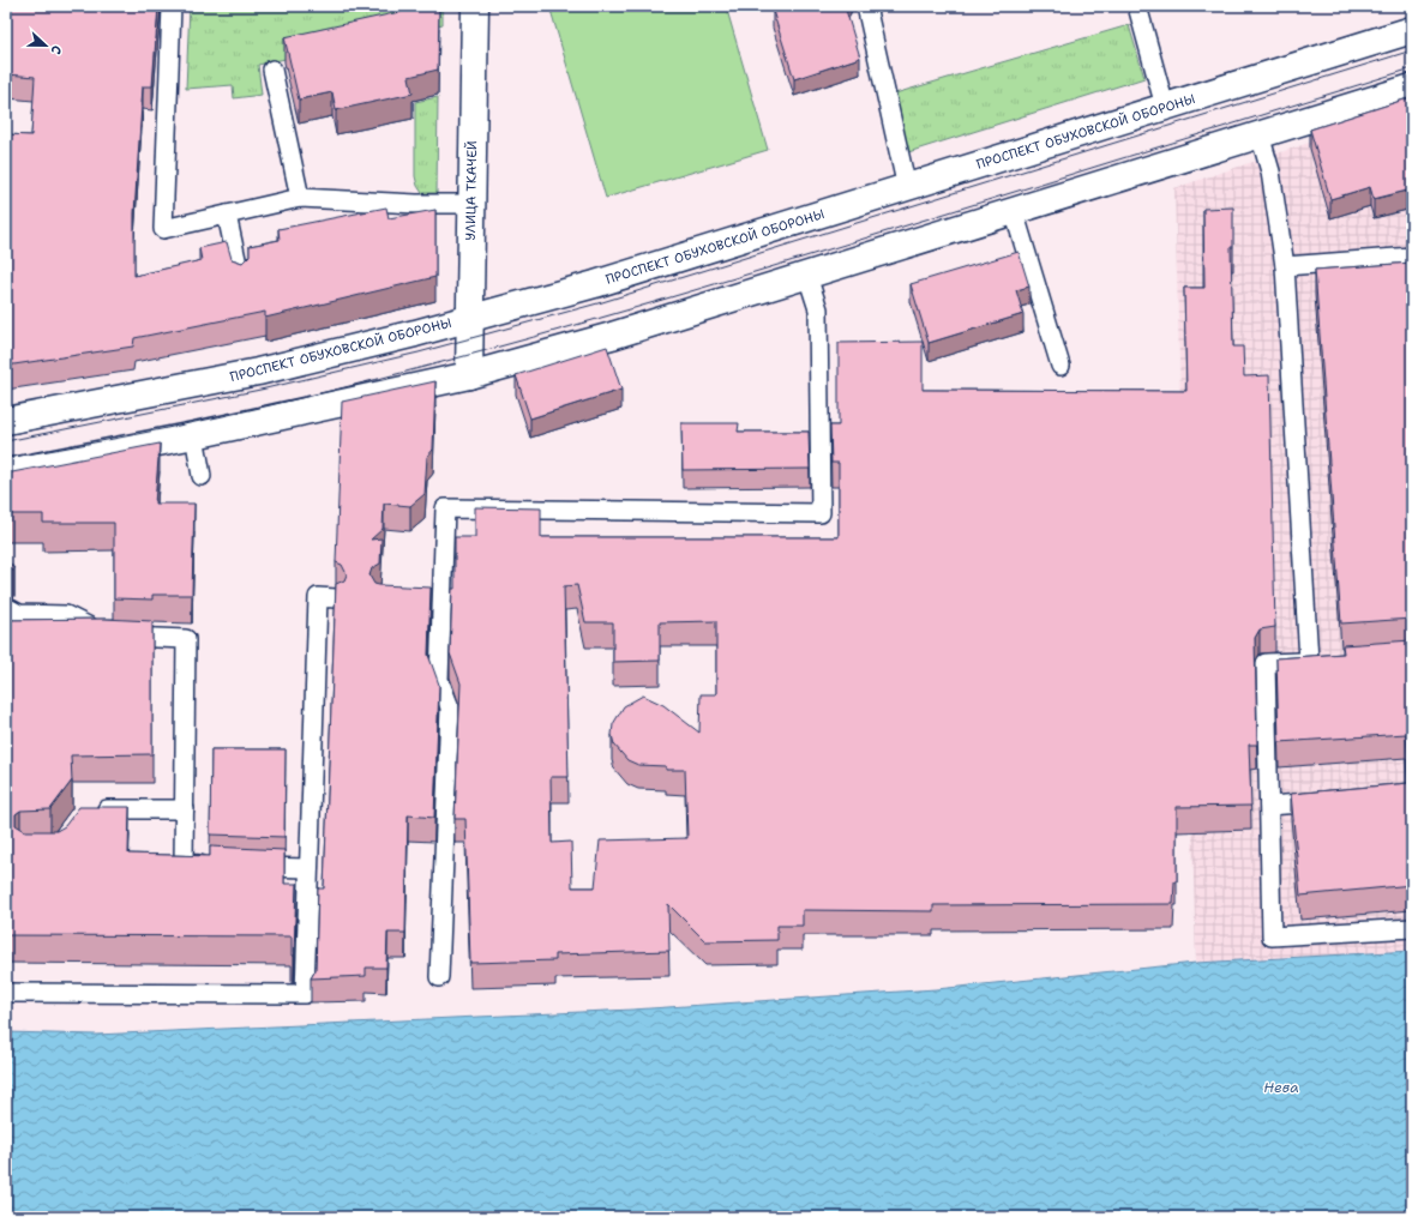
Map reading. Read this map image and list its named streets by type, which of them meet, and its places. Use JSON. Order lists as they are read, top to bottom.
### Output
{
  "streets": {
    "main road": ["ПРОСПЕКТ ОБУХОВСКОЙ ОБОРОНЫ", "УЛИЦА ТКАЧЕЙ"]
  },
  "crossings": [
    ["ПРОСПЕКТ ОБУХОВСКОЙ ОБОРОНЫ", "УЛИЦА ТКАЧЕЙ"]
  ],
  "water": ["Нева"],
  "north": "right"
}
